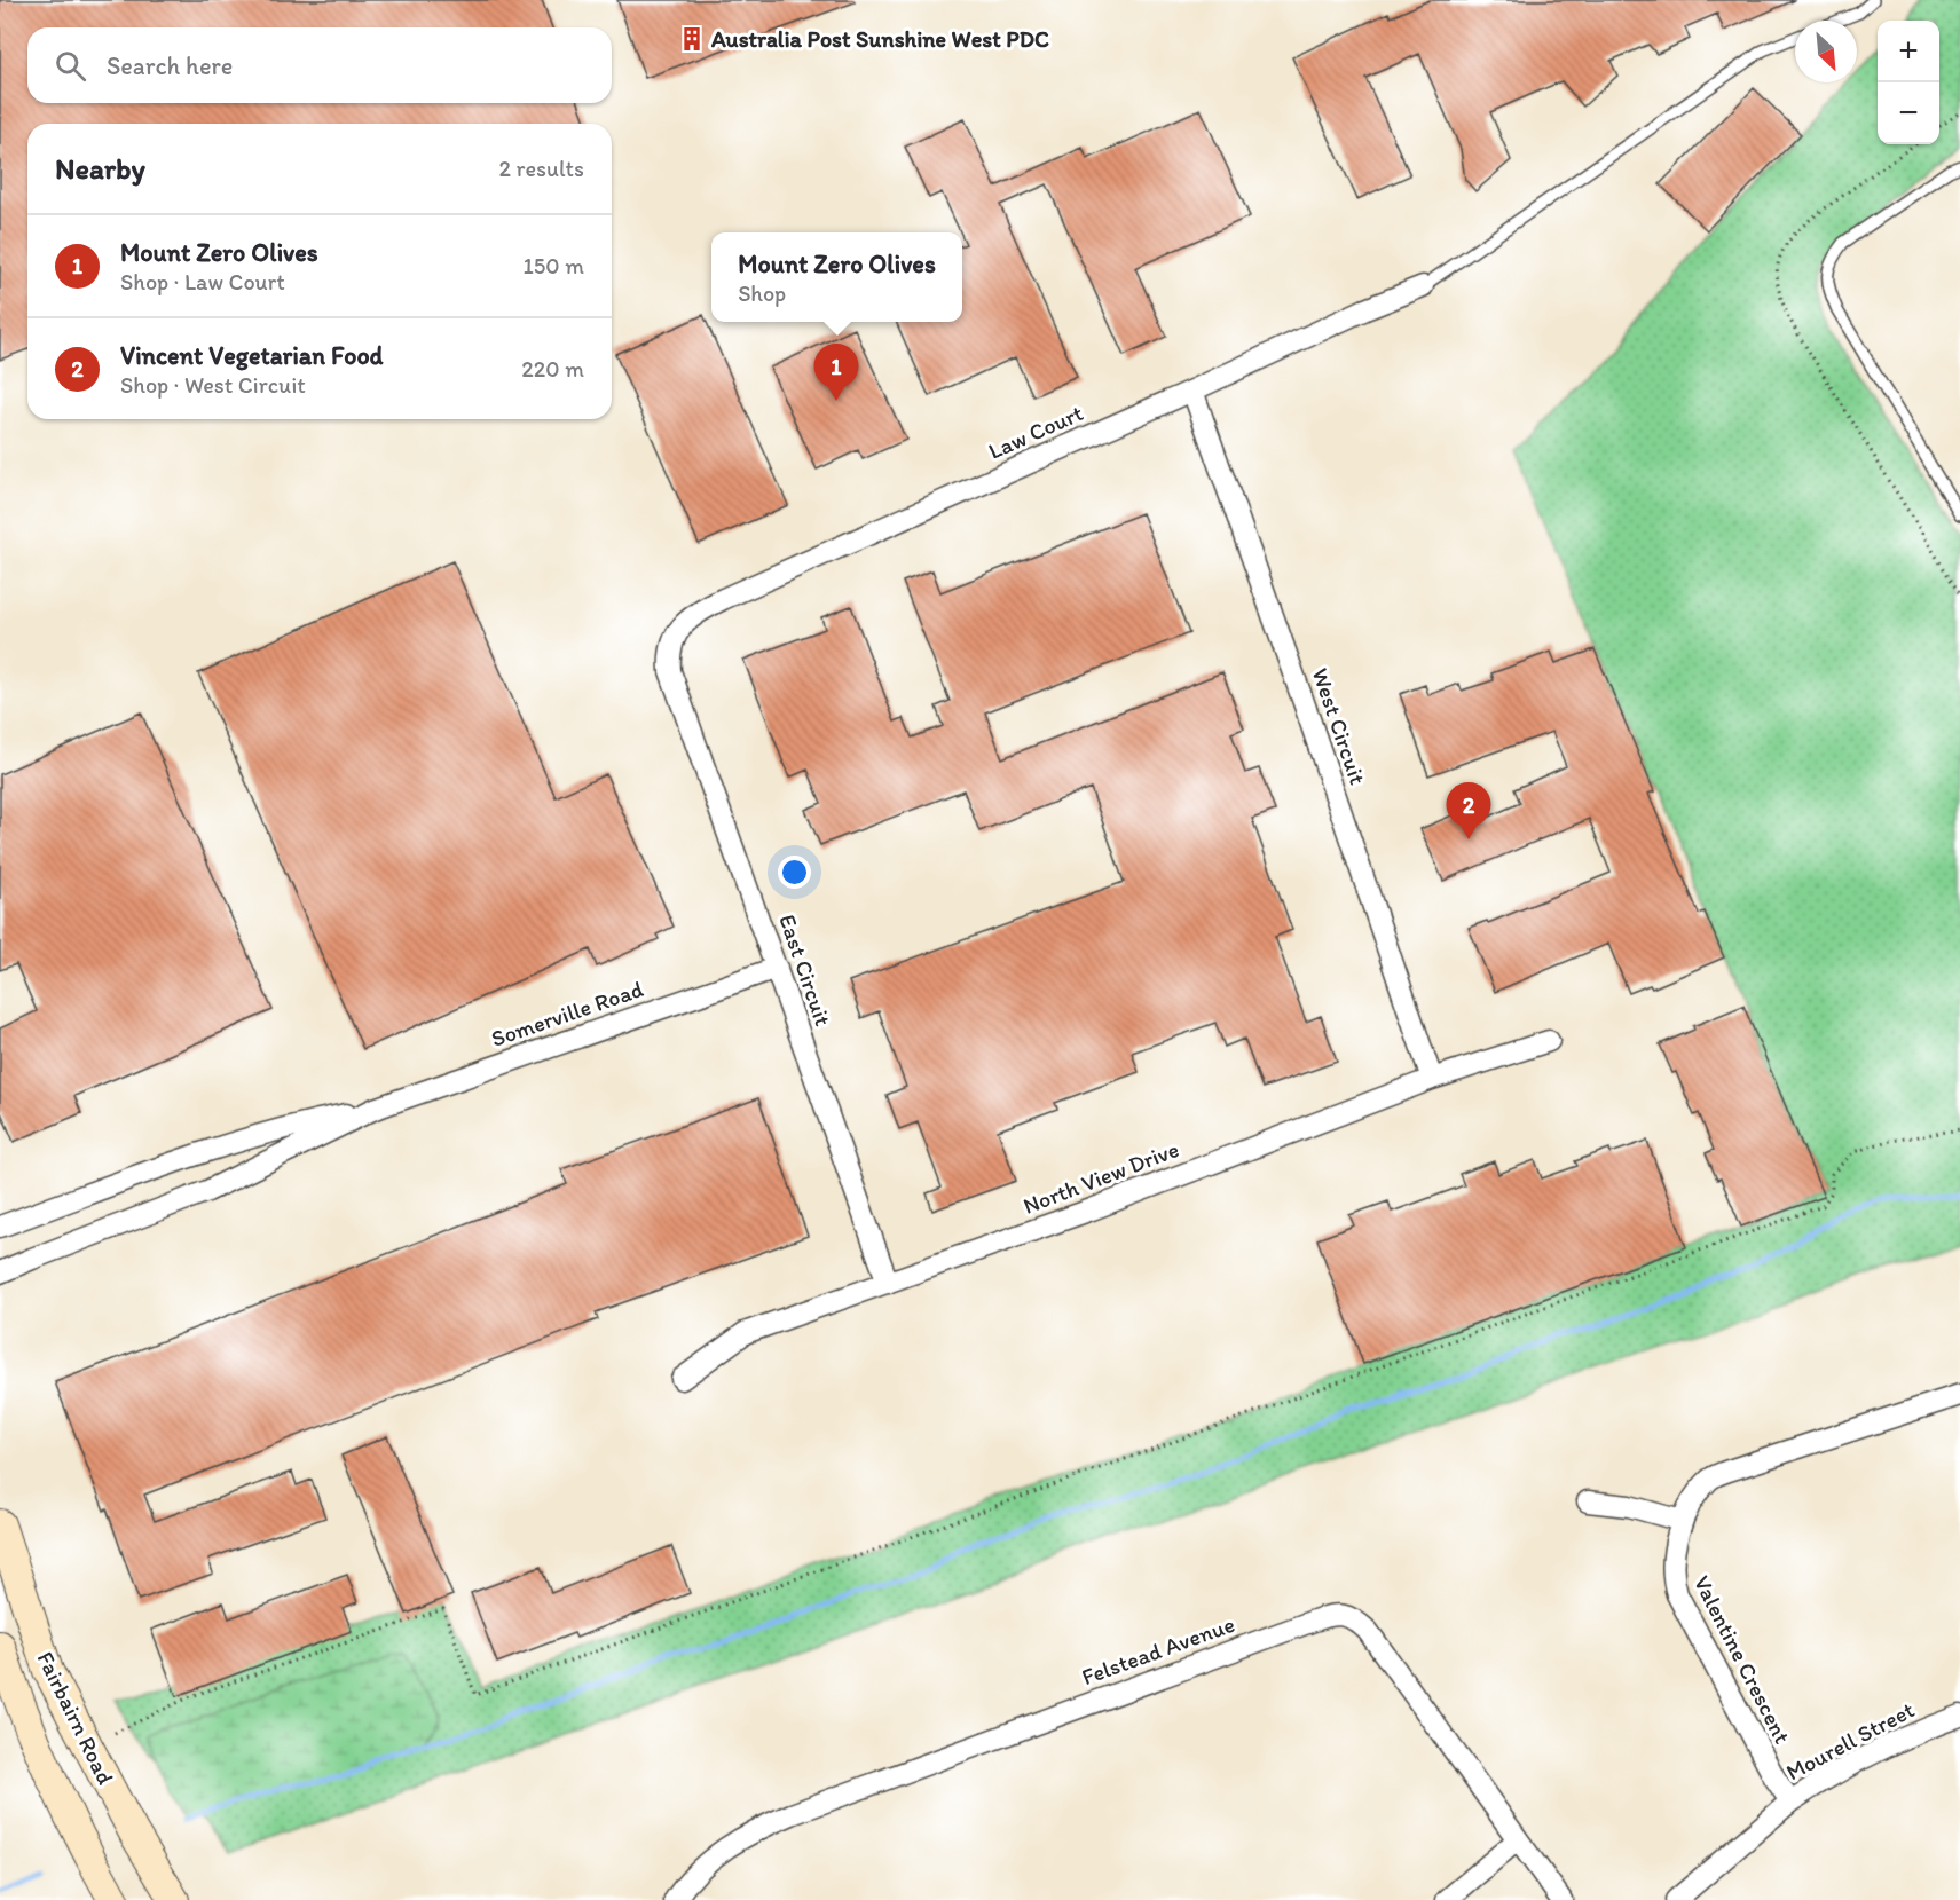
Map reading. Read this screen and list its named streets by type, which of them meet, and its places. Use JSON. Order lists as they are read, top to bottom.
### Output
{
  "streets": {
    "street": [
      "Law Court",
      "West Circuit",
      "East Circuit",
      "Somerville Road",
      "North View Drive",
      "Felstead Avenue",
      "Valentine Crescent",
      "Fairbairn Road",
      "Mourell Street"
    ]
  },
  "crossings": [
    ["Law Court", "West Circuit"],
    ["Law Court", "East Circuit"],
    ["West Circuit", "North View Drive"],
    ["East Circuit", "Somerville Road"],
    ["East Circuit", "North View Drive"],
    ["Valentine Crescent", "Mourell Street"]
  ],
  "places": {
    "building": ["Australia Post Sunshine West PDC"]
  },
  "north": "bottom right",
  "page": {
    "map_buttons": ["+", "−"],
    "search": "Search here",
    "heading": ["Nearby", "2 results"],
    "list": [
      {
        "mark": "1",
        "name": "Mount Zero Olives",
        "note": "Shop · Law Court",
        "value": "150 m"
      },
      {
        "mark": "2",
        "name": "Vincent Vegetarian Food",
        "note": "Shop · West Circuit",
        "value": "220 m"
      }
    ],
    "popup": ["Mount Zero Olives", "Shop"],
    "pins": ["1", "2"]
  }
}
